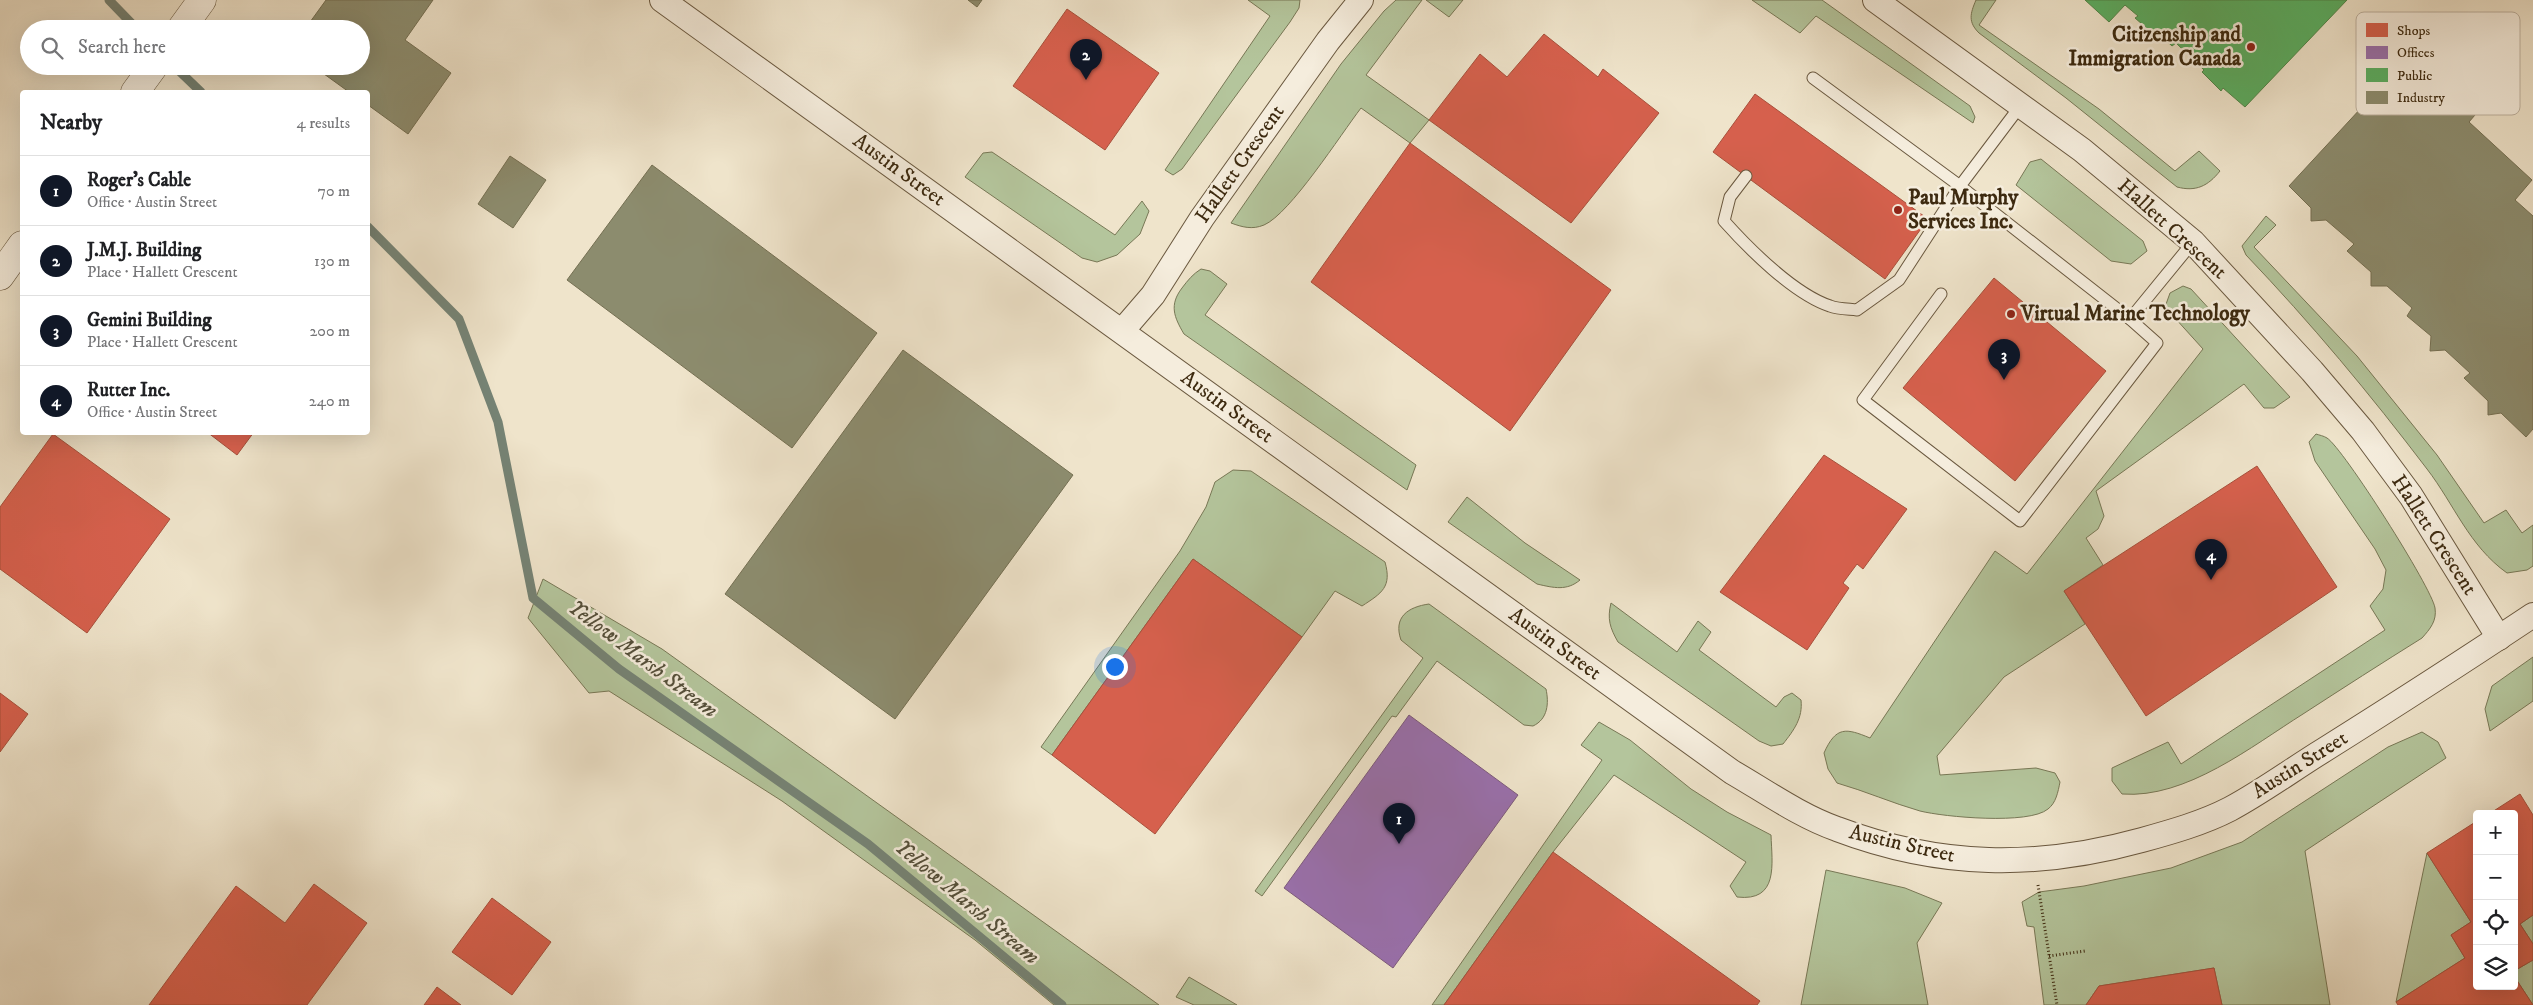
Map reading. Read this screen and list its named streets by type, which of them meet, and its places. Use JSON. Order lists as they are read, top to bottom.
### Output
{
  "streets": {
    "street": ["Hallett Crescent", "Austin Street"]
  },
  "crossings": [
    ["Hallett Crescent", "Austin Street"]
  ],
  "water": ["Yellow Marsh Stream"],
  "places": ["Citizenship and Immigration Canada", "Paul Murphy Services Inc.", "Virtual Marine Technology"],
  "legend": [
    "Shops",
    "Offices",
    "Public",
    "Industry"
  ],
  "page": {
    "search": "Search here",
    "pins": [
      "2",
      "3",
      "4",
      "1"
    ],
    "heading": ["Nearby", "4 results"],
    "list": [
      {
        "mark": "1",
        "name": "Roger's Cable",
        "note": "Office · Austin Street",
        "value": "70 m"
      },
      {
        "mark": "2",
        "name": "J.M.J. Building",
        "note": "Place · Hallett Crescent",
        "value": "130 m"
      },
      {
        "mark": "3",
        "name": "Gemini Building",
        "note": "Place · Hallett Crescent",
        "value": "200 m"
      },
      {
        "mark": "4",
        "name": "Rutter Inc.",
        "note": "Office · Austin Street",
        "value": "240 m"
      }
    ],
    "map_buttons": ["+", "−"]
  }
}
